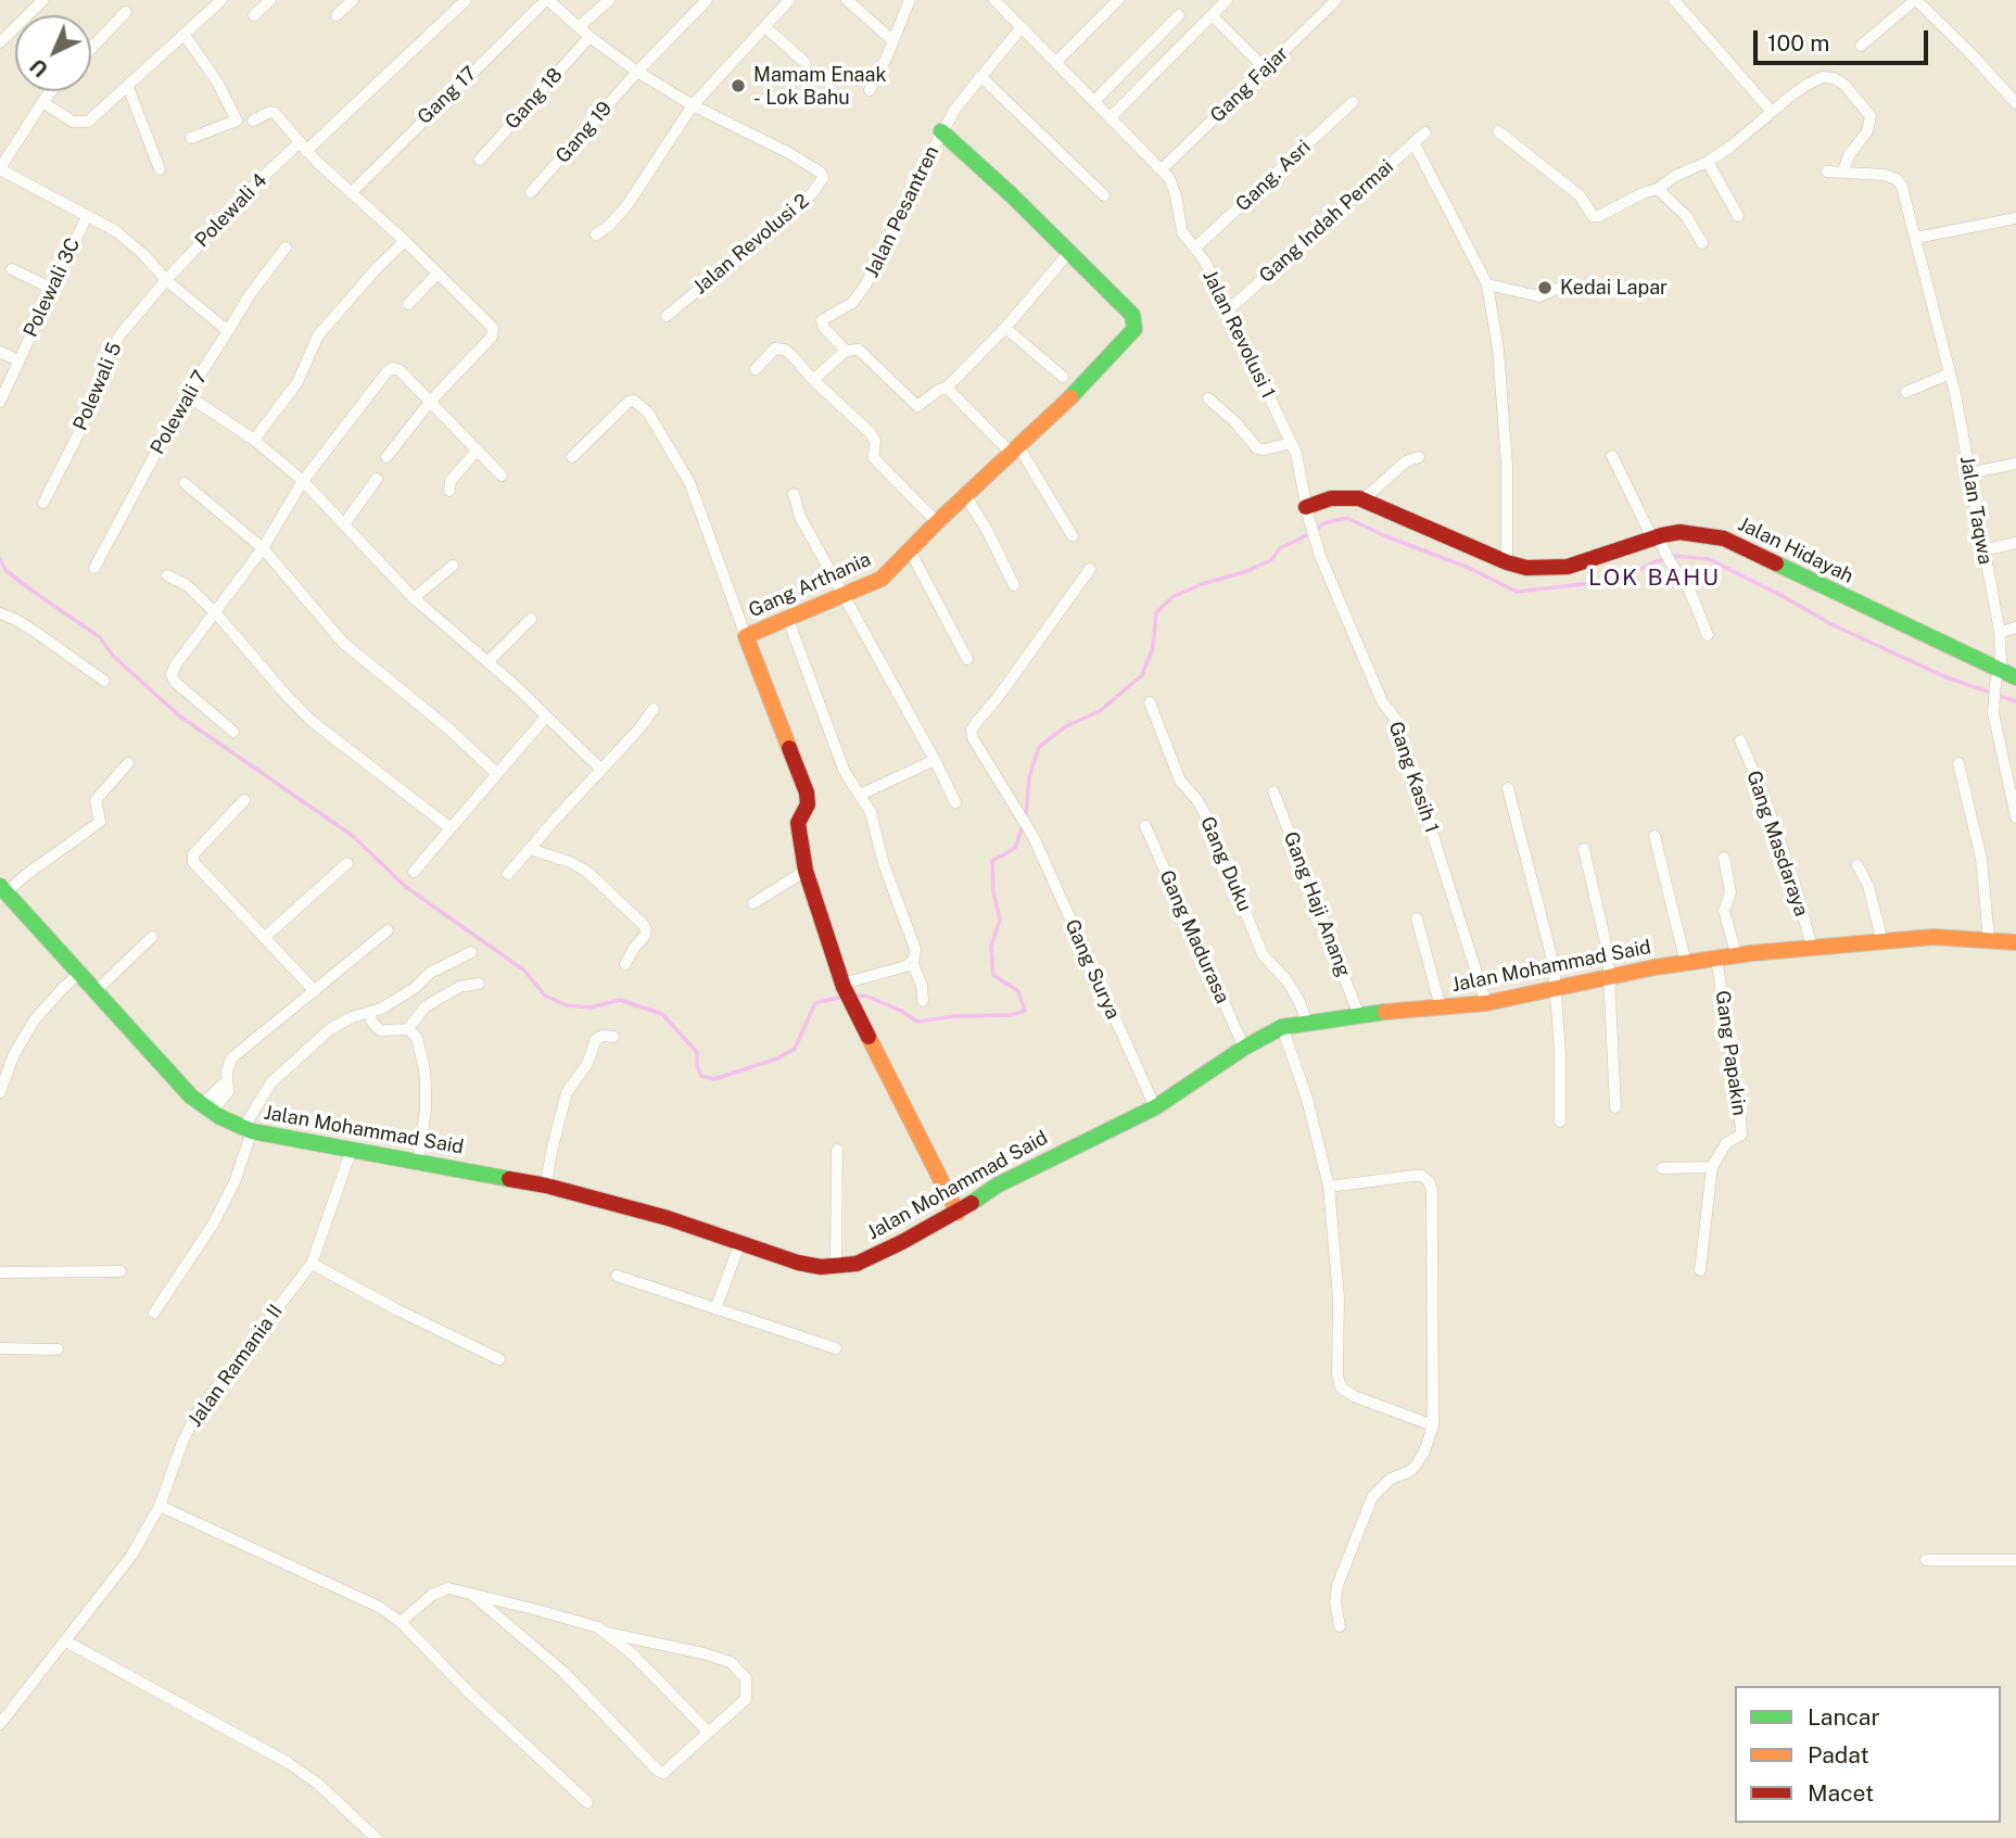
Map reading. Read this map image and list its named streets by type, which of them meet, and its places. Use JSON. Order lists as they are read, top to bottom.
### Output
{
  "streets": {
    "street": [
      "Gang Fajar",
      "Gang 17",
      "Gang 18",
      "Gang 19",
      "Gang. Asri",
      "Polewali 4",
      "Jalan Pesantren",
      "Gang Indah Permai",
      "Jalan Revolusi 2",
      "Polewali 3C",
      "Jalan Revolusi 1",
      "Polewali 5",
      "Polewali 7",
      "Jalan Taqwa",
      "Jalan Hidayah",
      "Gang Arthania",
      "Gang Kasih 1",
      "Gang Masdaraya",
      "Gang Duku",
      "Gang Haji Anang",
      "Gang Madurasa",
      "Jalan Mohammad Said",
      "Gang Surya",
      "Gang Papakin",
      "Jalan Ramania II"
    ]
  },
  "crossings": [
    ["Gang Fajar", "Jalan Revolusi 1"],
    ["Gang 17", "Jalan Revolusi 2"],
    ["Gang 18", "Jalan Revolusi 2"],
    ["Gang 19", "Jalan Revolusi 2"],
    ["Gang. Asri", "Jalan Revolusi 1"],
    ["Polewali 4", "Polewali 5"],
    ["Jalan Pesantren", "Gang Arthania"],
    ["Gang Indah Permai", "Jalan Revolusi 1"],
    ["Jalan Revolusi 1", "Jalan Hidayah"],
    ["Jalan Revolusi 1", "Gang Kasih 1"],
    ["Jalan Taqwa", "Jalan Hidayah"],
    ["Jalan Hidayah", "Gang Kasih 1"],
    ["Gang Arthania", "Jalan Mohammad Said"],
    ["Gang Kasih 1", "Jalan Mohammad Said"],
    ["Gang Masdaraya", "Jalan Mohammad Said"],
    ["Gang Duku", "Jalan Mohammad Said"],
    ["Gang Haji Anang", "Jalan Mohammad Said"],
    ["Gang Madurasa", "Jalan Mohammad Said"],
    ["Jalan Mohammad Said", "Gang Surya"],
    ["Jalan Mohammad Said", "Gang Papakin"],
    ["Jalan Mohammad Said", "Jalan Ramania II"]
  ],
  "districts": ["LOK BAHU"],
  "places": ["Mamam Enaak - Lok Bahu", "Kedai Lapar"],
  "legend": ["Lancar", "Padat", "Macet"],
  "scale_bar": "100 m",
  "north": "bottom left"
}
